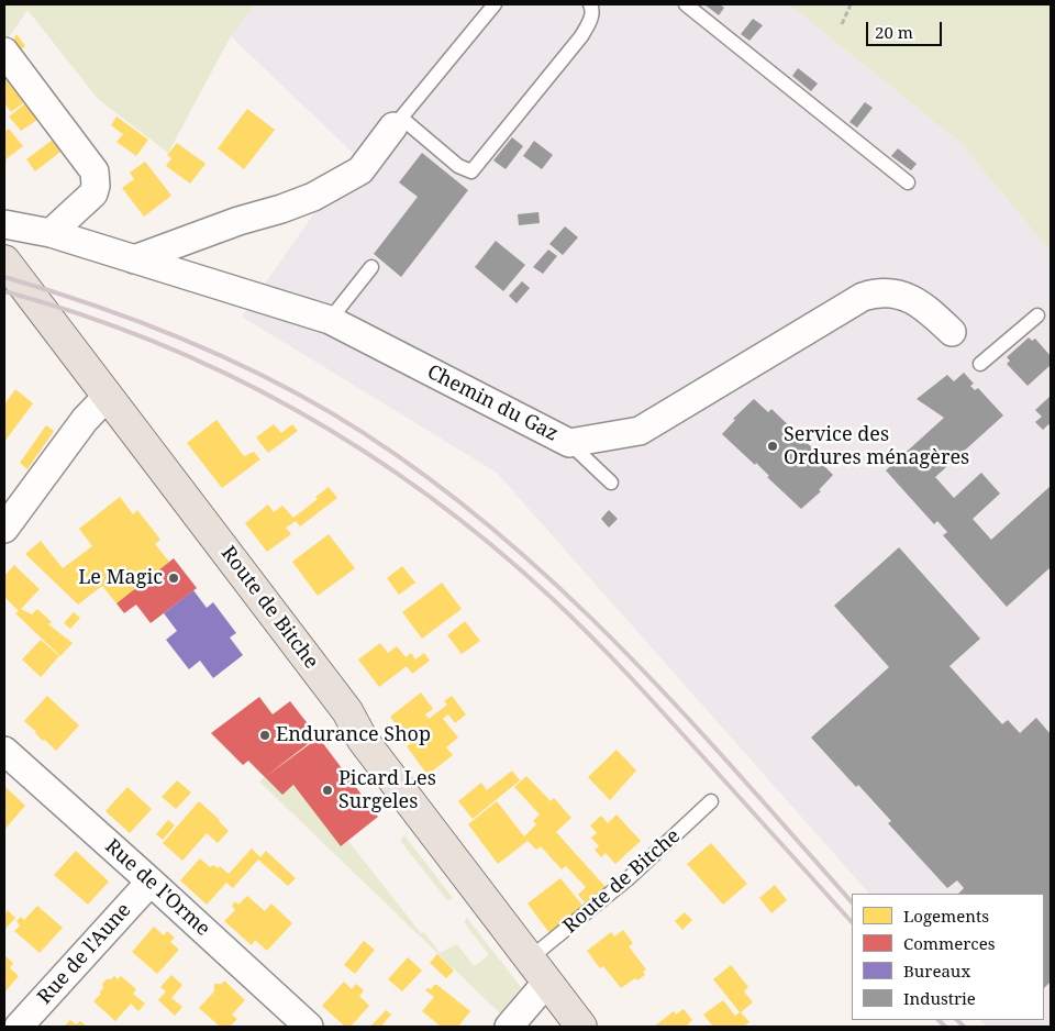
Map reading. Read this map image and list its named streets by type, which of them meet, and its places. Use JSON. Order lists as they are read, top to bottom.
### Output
{
  "streets": {
    "main road": ["Route de Bitche"],
    "street": ["Chemin du Gaz", "Rue de l'Orme", "Rue de l'Aune"]
  },
  "crossings": [
    ["Rue de l'Orme", "Rue de l'Aune"]
  ],
  "places": [
    "Service des Ordures ménagères",
    "Le Magic",
    "Endurance Shop",
    "Picard Les Surgeles"
  ],
  "legend": [
    "Logements",
    "Commerces",
    "Bureaux",
    "Industrie"
  ],
  "scale_bar": "20 m"
}
